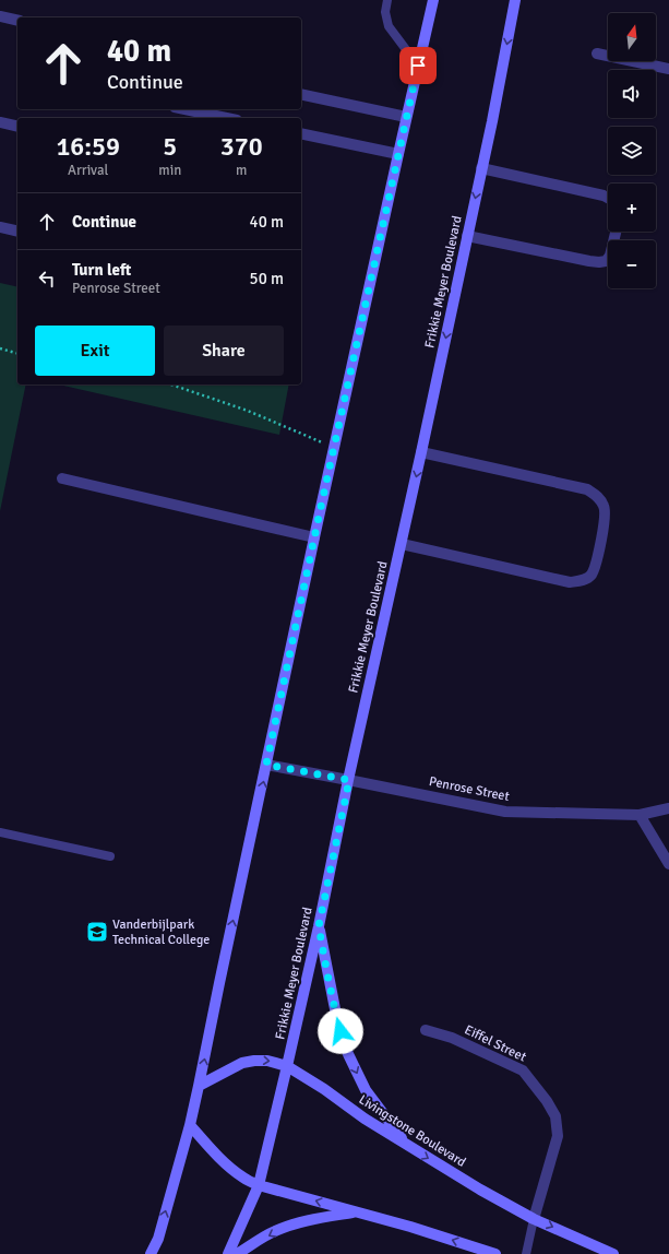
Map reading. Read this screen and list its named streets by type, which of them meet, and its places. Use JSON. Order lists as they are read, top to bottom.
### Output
{
  "streets": {
    "main road": ["Frikkie Meyer Boulevard", "Livingstone Boulevard"],
    "street": ["Penrose Street", "Eiffel Street"]
  },
  "crossings": [
    ["Frikkie Meyer Boulevard", "Penrose Street"],
    ["Frikkie Meyer Boulevard", "Livingstone Boulevard"],
    ["Eiffel Street", "Livingstone Boulevard"]
  ],
  "places": {
    "school or university": ["Vanderbijlpark Technical College"]
  },
  "north": "top",
  "page": {
    "map_buttons": ["+", "−"],
    "turn": ["40 m", "Continue"],
    "eta": [
      "16:59",
      "Arrival",
      "5",
      "min",
      "370",
      "m"
    ],
    "list": [
      {
        "name": "Continue",
        "value": "40 m"
      },
      {
        "name": "Turn left",
        "note": "Penrose Street",
        "value": "50 m"
      }
    ],
    "buttons": ["Exit", "Share"]
  }
}
